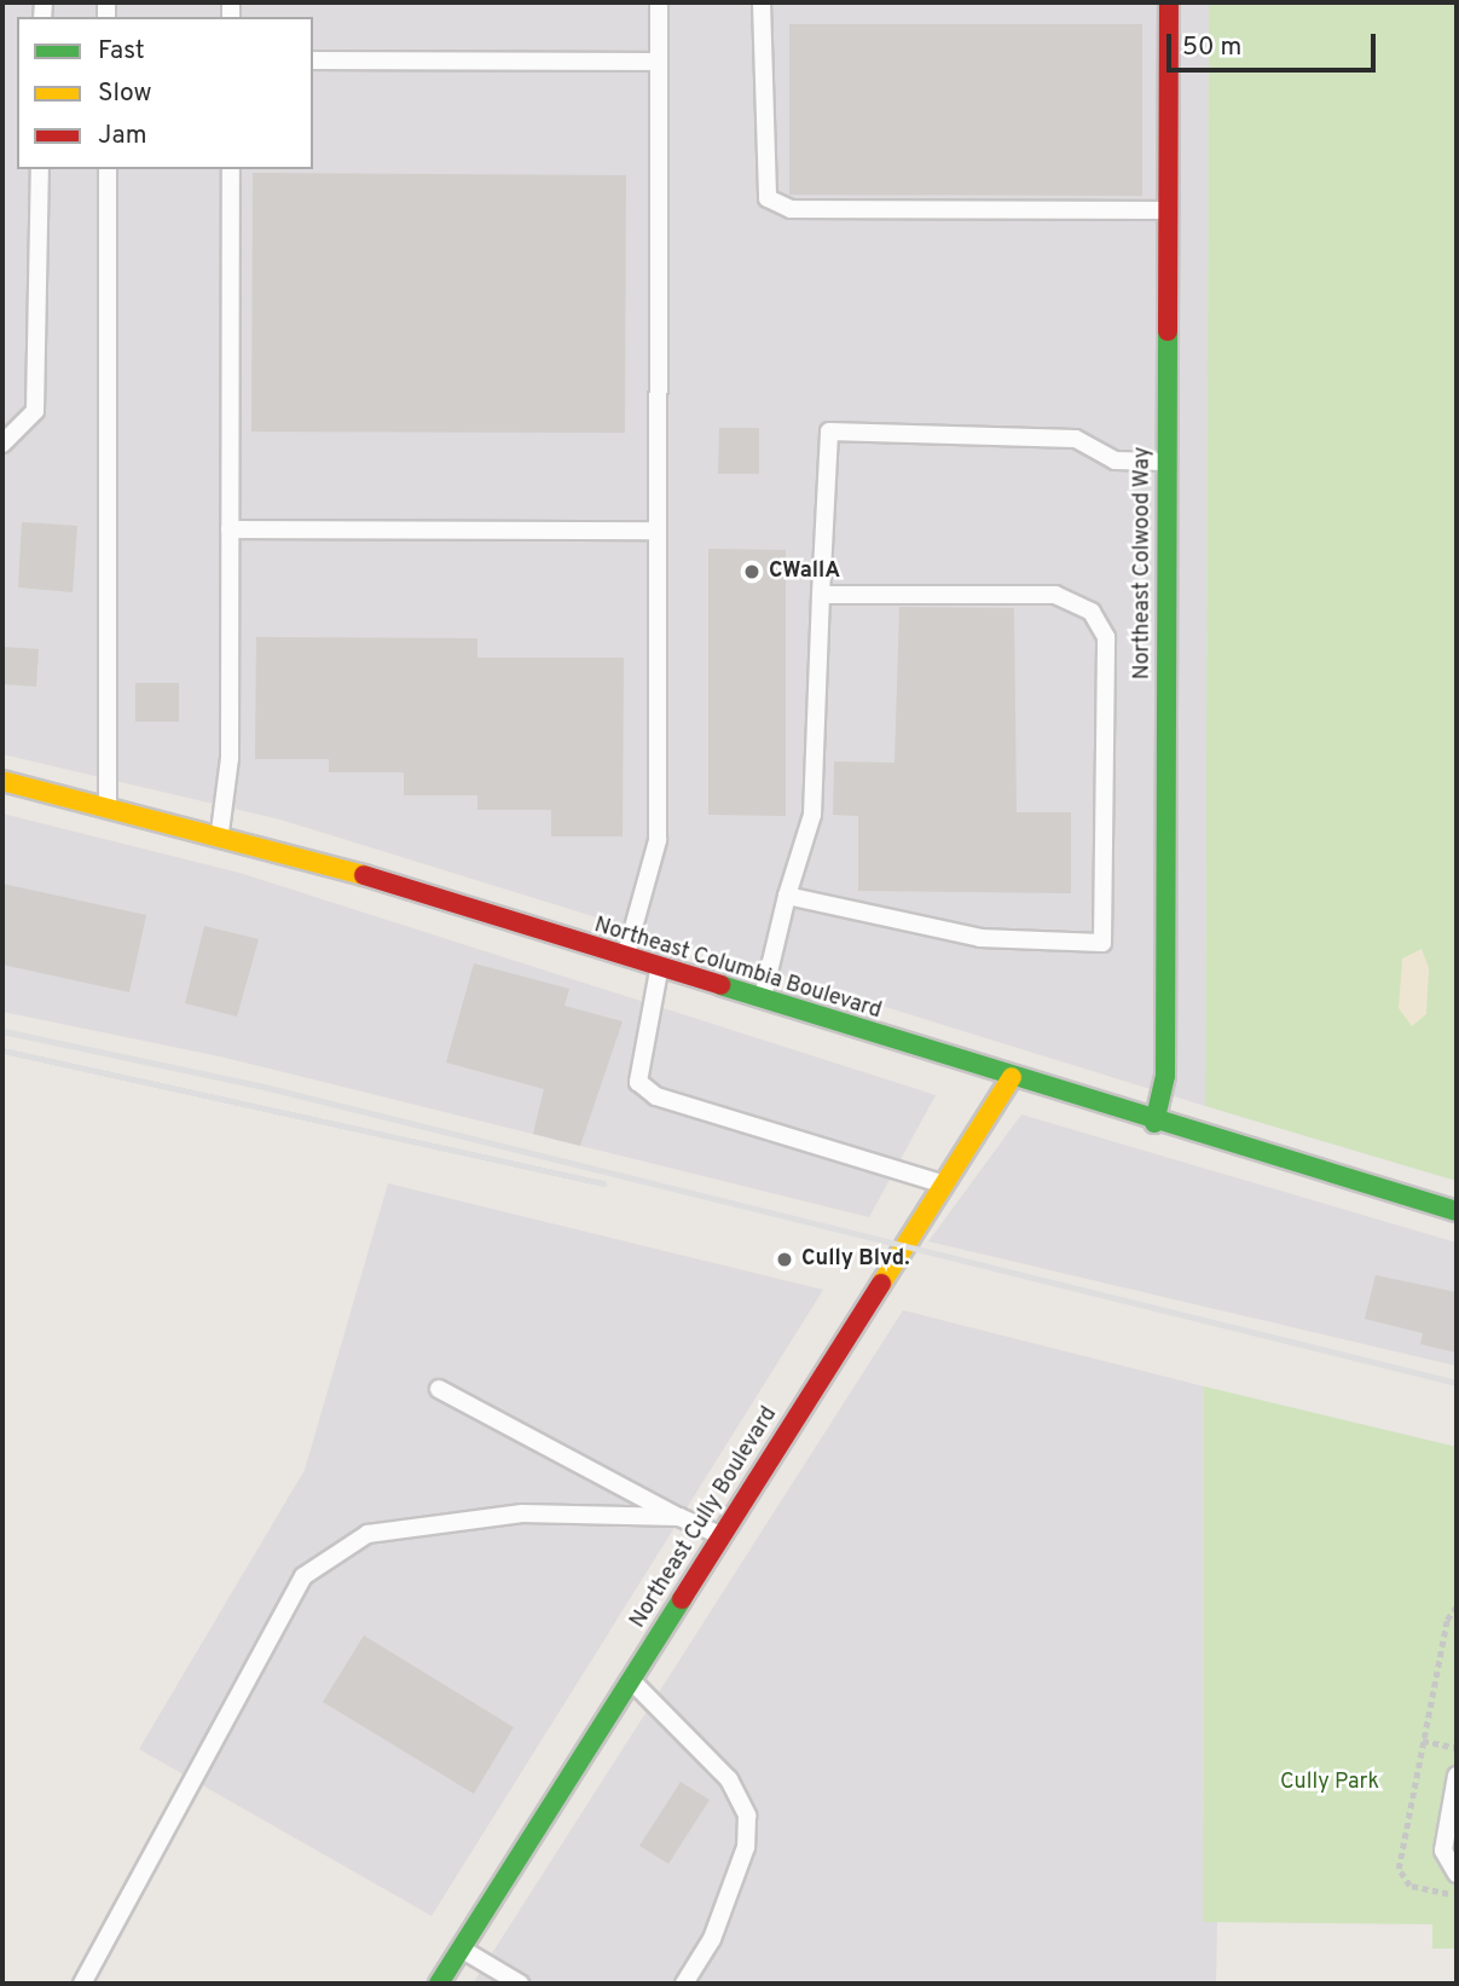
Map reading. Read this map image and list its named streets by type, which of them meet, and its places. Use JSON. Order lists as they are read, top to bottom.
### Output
{
  "streets": {
    "street": ["Northeast Colwood Way", "Northeast Columbia Boulevard", "Northeast Cully Boulevard"]
  },
  "crossings": [
    ["Northeast Colwood Way", "Northeast Columbia Boulevard"],
    ["Northeast Columbia Boulevard", "Northeast Cully Boulevard"]
  ],
  "parks": ["Cully Park"],
  "places": ["CWallA", "Cully Blvd."],
  "legend": ["Fast", "Slow", "Jam"],
  "scale_bar": "50 m"
}
